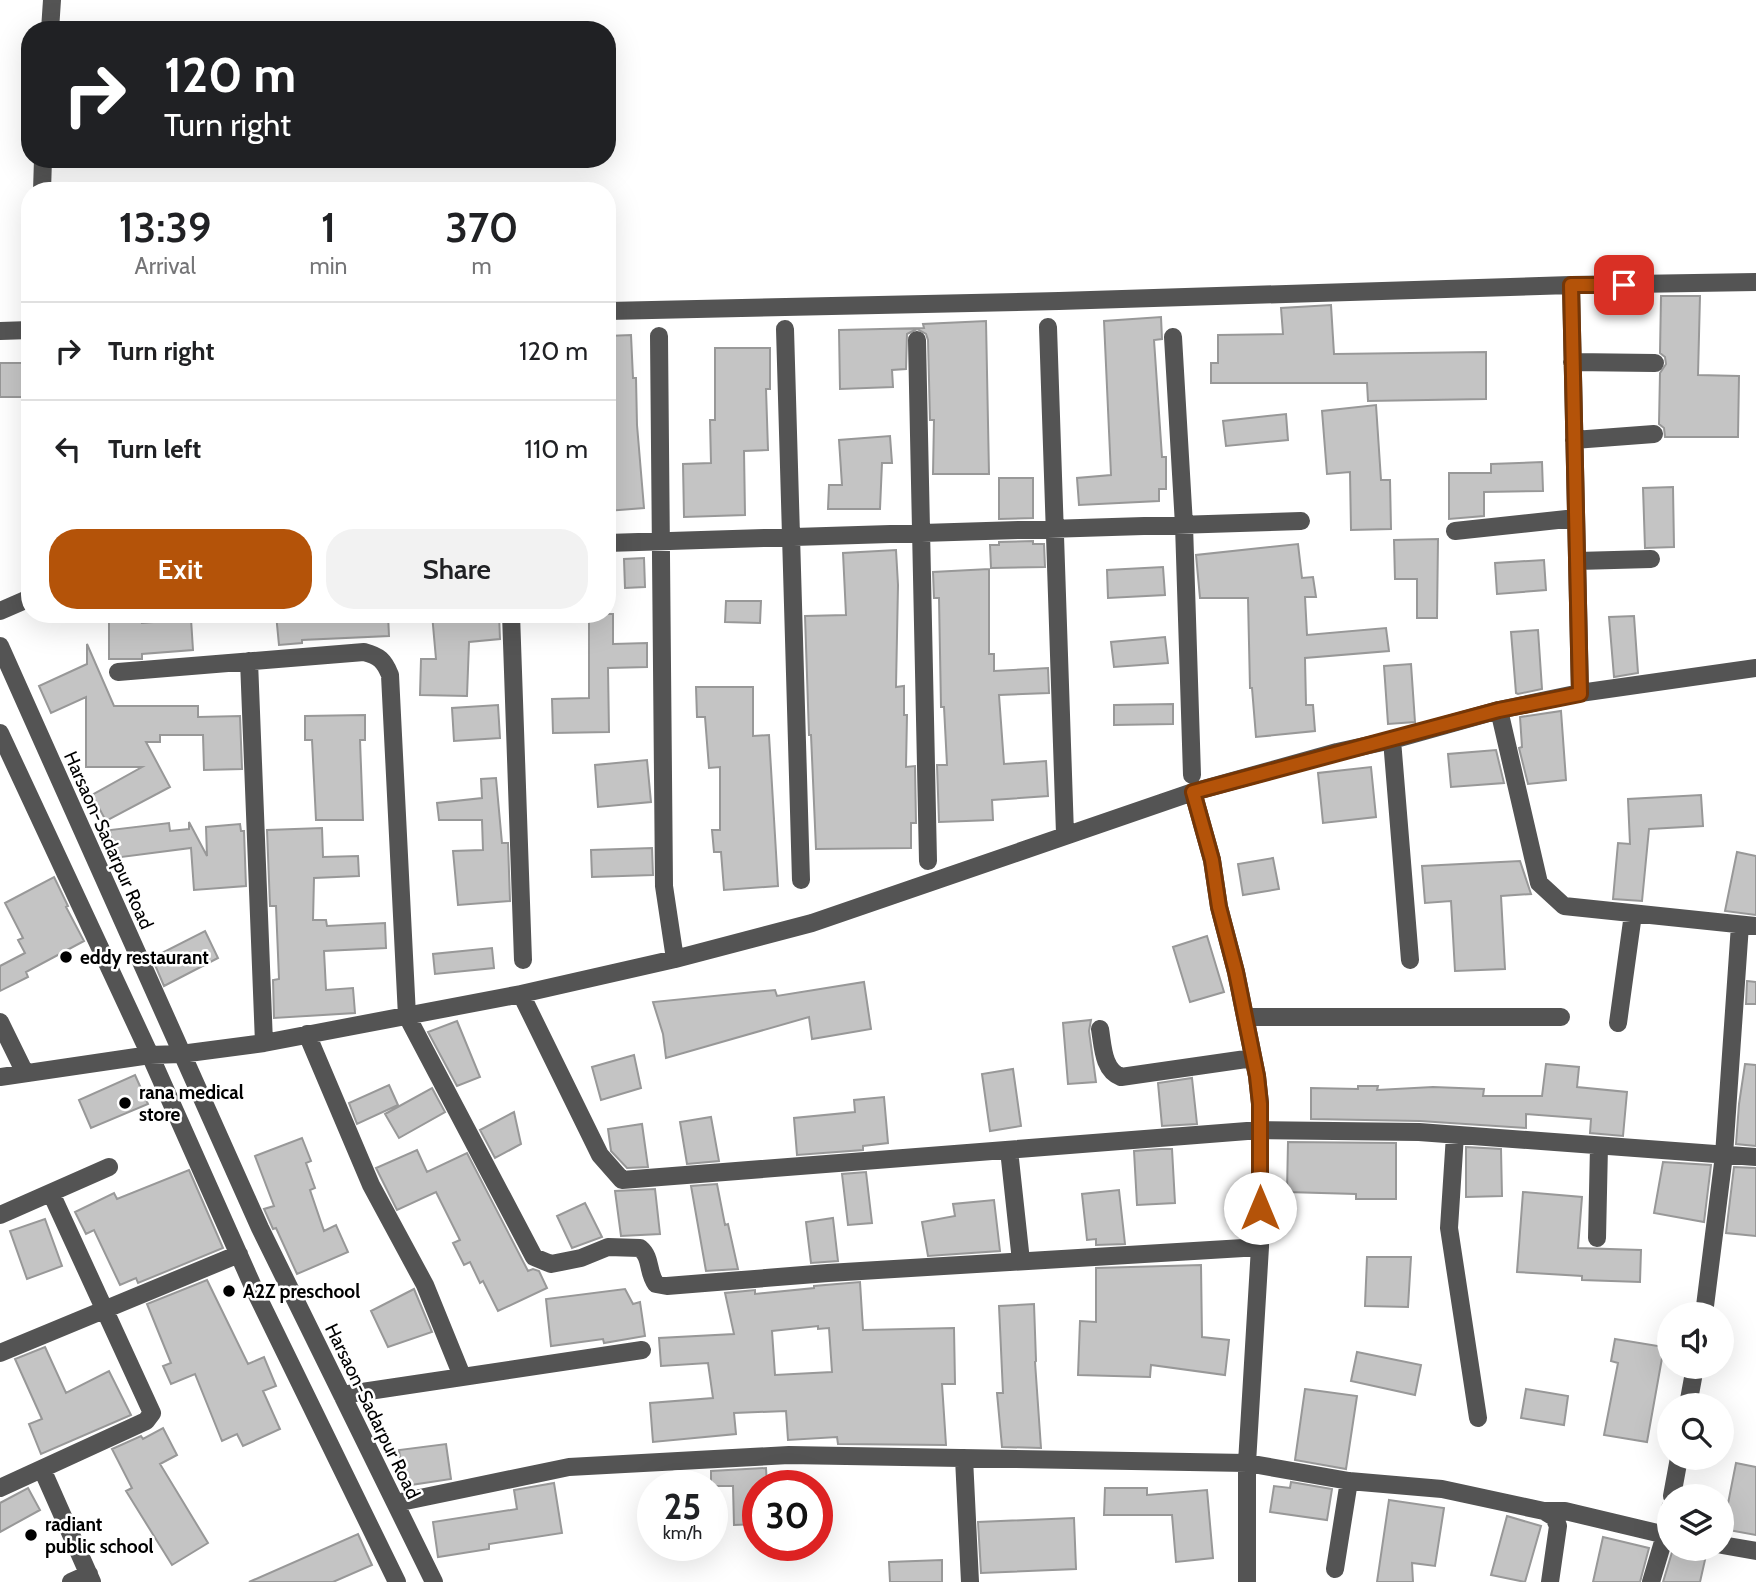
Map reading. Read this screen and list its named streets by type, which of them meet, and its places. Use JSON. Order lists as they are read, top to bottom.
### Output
{
  "streets": {
    "street": ["Harsaon-Sadarpur Road"]
  },
  "places": [
    "eddy restaurant",
    "rana medical store",
    "A2Z preschool",
    "radiant public school"
  ],
  "page": {
    "turn": ["120 m", "Turn right"],
    "eta": [
      "13:39",
      "Arrival",
      "1",
      "min",
      "370",
      "m"
    ],
    "list": [
      {
        "name": "Turn right",
        "value": "120 m"
      },
      {
        "name": "Turn left",
        "value": "110 m"
      }
    ],
    "buttons": ["Exit", "Share"],
    "speed": "25 km/h",
    "limit": "30"
  }
}
